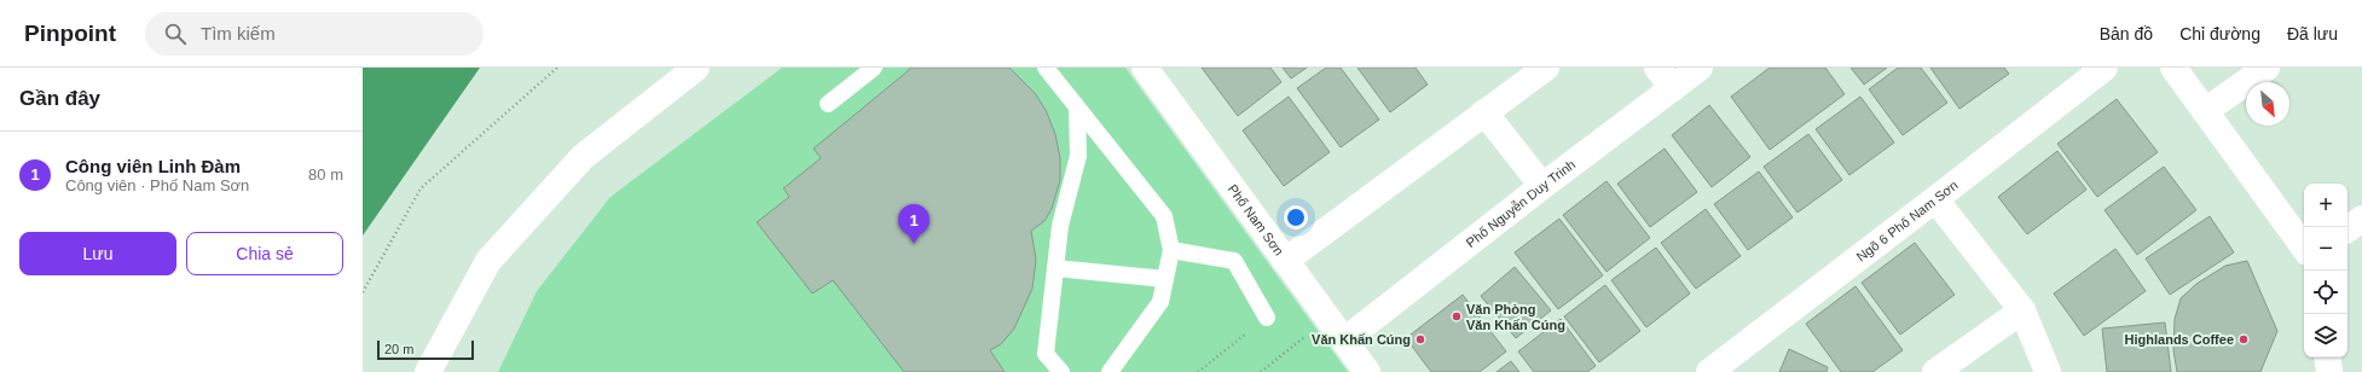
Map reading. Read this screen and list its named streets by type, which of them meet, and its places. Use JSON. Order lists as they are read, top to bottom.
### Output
{
  "streets": {
    "street": ["Phố Nguyễn Duy Trinh", "Phố Nam Sơn", "Ngõ 6 Phố Nam Sơn"]
  },
  "crossings": [
    ["Phố Nguyễn Duy Trinh", "Phố Nam Sơn"]
  ],
  "places": ["Văn Phòng Văn Khấn Cúng", "Văn Khấn Cúng", "Highlands Coffee"],
  "scale_bar": "20 m",
  "north": "bottom right",
  "page": {
    "header": "Pinpoint",
    "search": "Tìm kiếm",
    "nav": ["Bản đồ", "Chỉ đường", "Đã lưu"],
    "heading": "Gần đây",
    "list": [
      {
        "mark": "1",
        "name": "Công viên Linh Đàm",
        "note": "Công viên · Phố Nam Sơn",
        "value": "80 m"
      }
    ],
    "map_buttons": ["+", "−"],
    "pins": "1",
    "buttons": ["Lưu", "Chia sẻ"],
    "scale": "20 m"
  }
}
